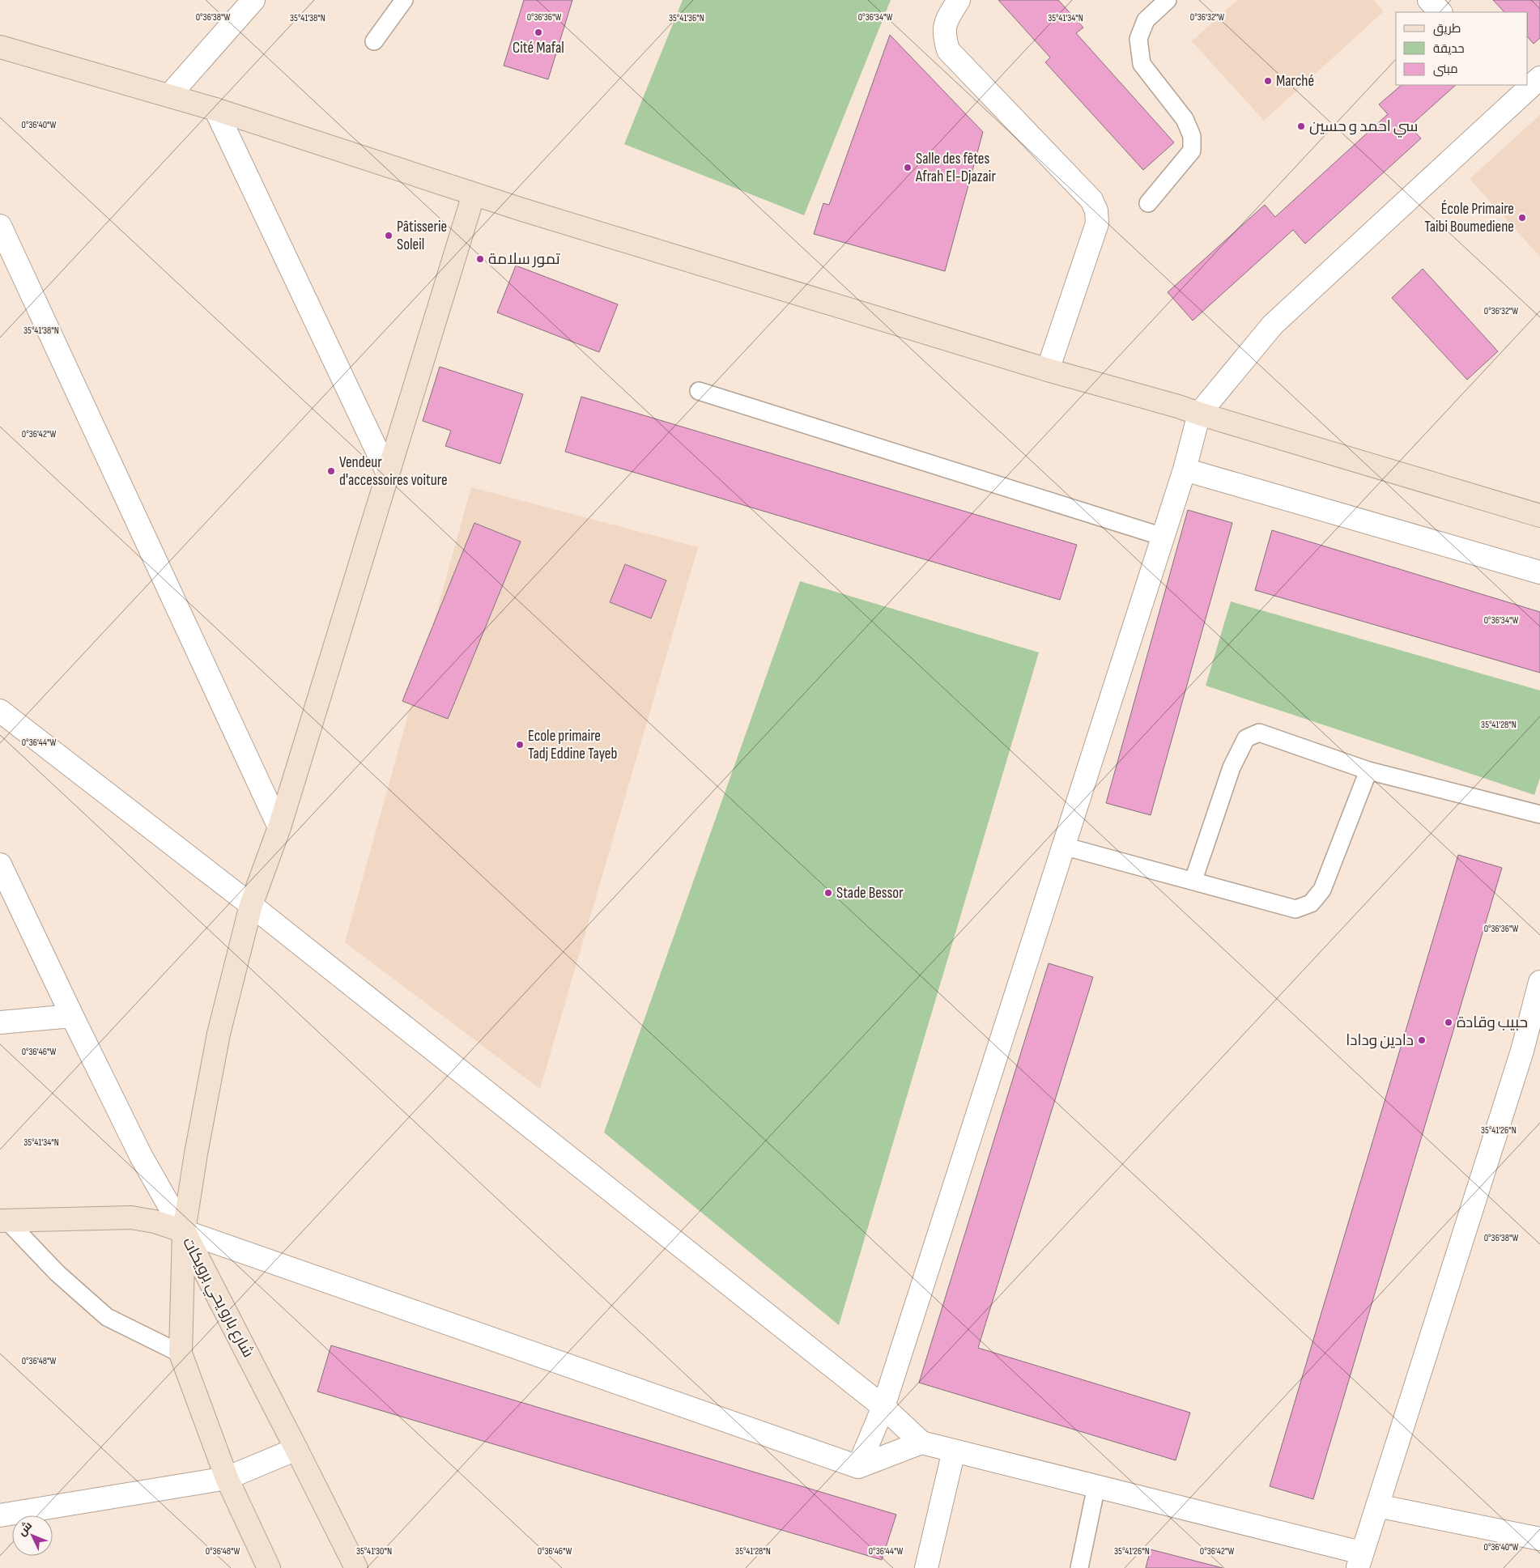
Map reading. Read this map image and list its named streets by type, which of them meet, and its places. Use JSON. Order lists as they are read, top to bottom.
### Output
{
  "streets": {
    "main road": ["شارع بارو يحي برويكات"]
  },
  "places": [
    "Cité Mafal",
    "Marché",
    "سي احمد و حسين",
    "Salle des fêtes Afrah El-Djazair",
    "École Primaire Taibi Boumediene",
    "Pâtisserie Soleil",
    "تمور سلامة",
    "Vendeur d'accessoires voiture",
    "Ecole primaire Tadj Eddine Tayeb",
    "Stade Bessor",
    "حبيب وقادة",
    "دادين ودادا"
  ],
  "legend": ["طريق", "حديقة", "مبنى"],
  "north": "top left",
  "coordinates": [
    "0°36'38\"W",
    "0°36'36\"W",
    "0°36'34\"W",
    "0°36'32\"W",
    "35°41'38\"N",
    "35°41'36\"N",
    "35°41'34\"N",
    "0°36'40\"W",
    "0°36'42\"W",
    "35°41'28\"N",
    "0°36'44\"W",
    "0°36'46\"W",
    "35°41'26\"N",
    "0°36'48\"W",
    "35°41'30\"N"
  ]
}
